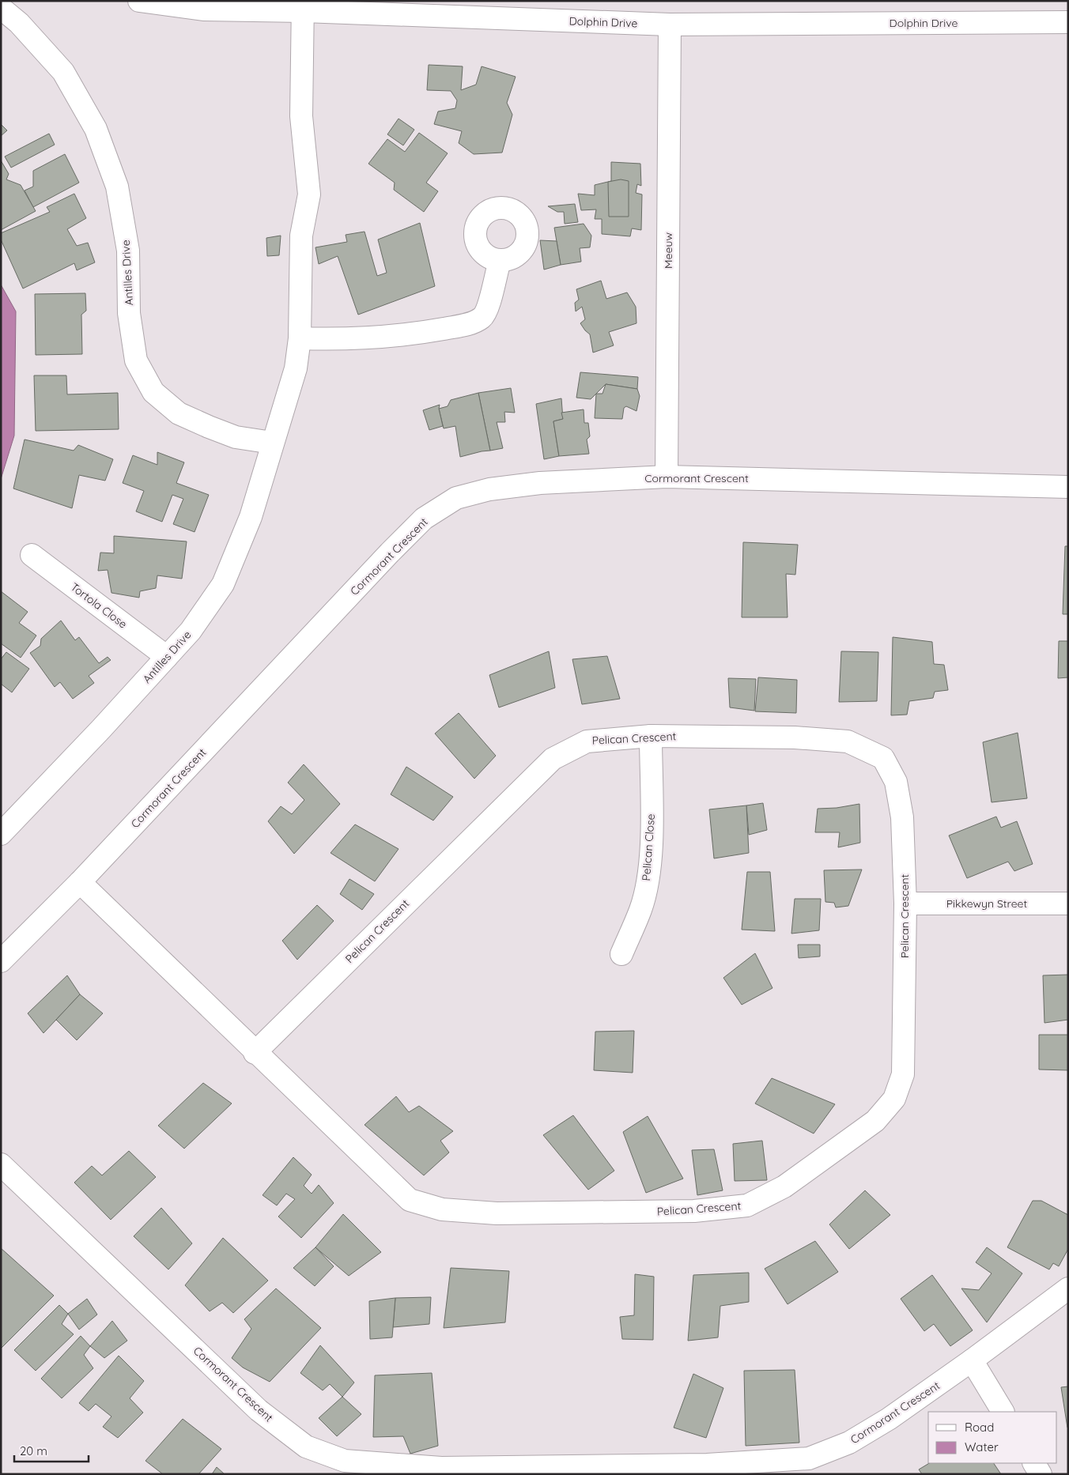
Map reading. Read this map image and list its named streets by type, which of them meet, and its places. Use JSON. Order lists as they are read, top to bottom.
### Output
{
  "streets": {
    "street": [
      "Dolphin Drive",
      "Meeuw",
      "Antilles Drive",
      "Cormorant Crescent",
      "Tortola Close",
      "Pelican Crescent",
      "Pelican Close",
      "Pikkewyn Street"
    ]
  },
  "crossings": [
    ["Dolphin Drive", "Meeuw"],
    ["Dolphin Drive", "Antilles Drive"],
    ["Meeuw", "Cormorant Crescent"],
    ["Antilles Drive", "Tortola Close"],
    ["Cormorant Crescent", "Pelican Crescent"],
    ["Pelican Crescent", "Pelican Close"],
    ["Pelican Crescent", "Pikkewyn Street"]
  ],
  "legend": ["Road", "Water"],
  "scale_bar": "20 m"
}
